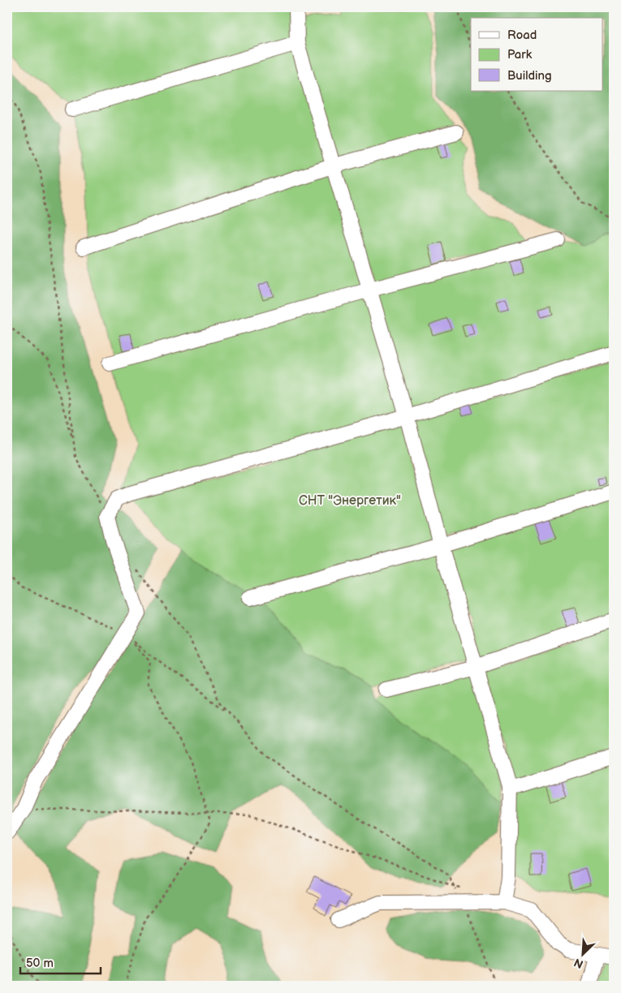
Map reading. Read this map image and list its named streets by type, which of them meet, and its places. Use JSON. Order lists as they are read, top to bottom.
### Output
{
  "parks": ["СНТ \"Энергетик\""],
  "legend": ["Road", "Park", "Building"],
  "scale_bar": "50 m",
  "north": "bottom left"
}
